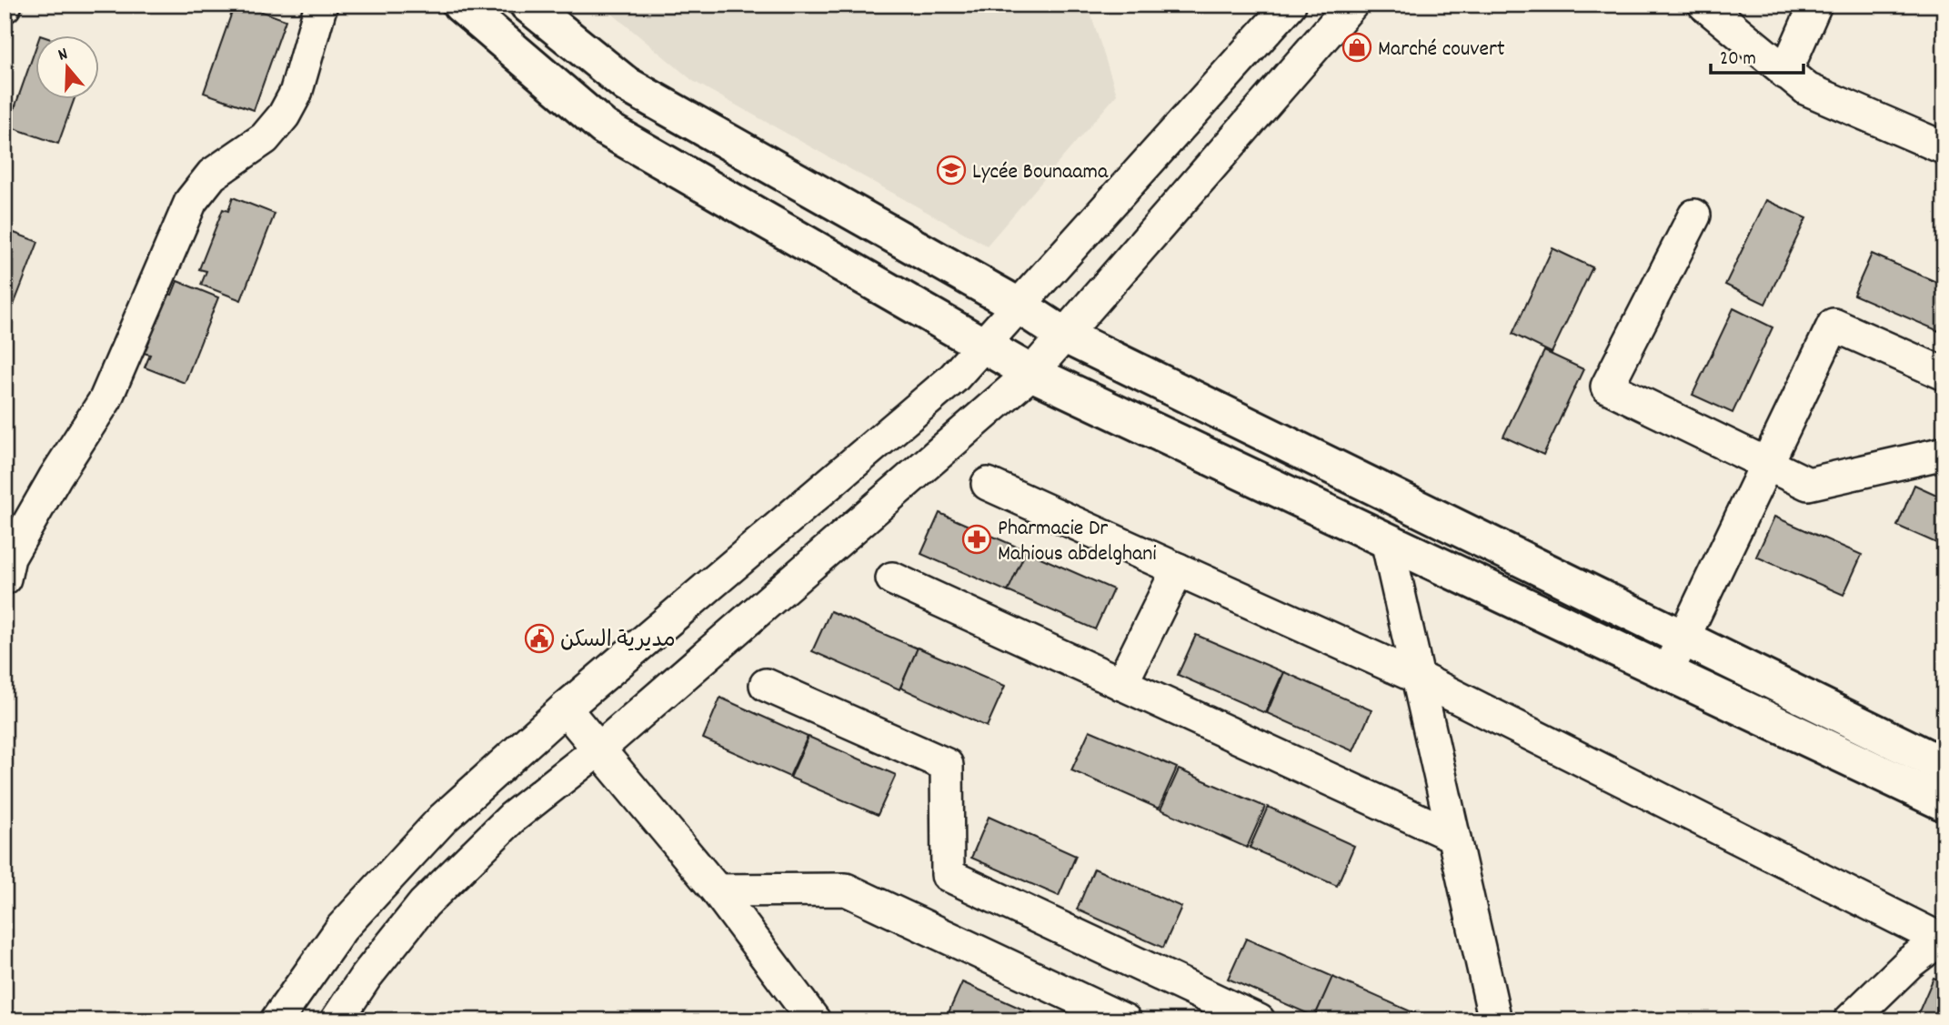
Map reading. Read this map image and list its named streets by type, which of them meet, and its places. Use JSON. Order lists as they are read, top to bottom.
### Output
{
  "places": {
    "shop": ["Marché couvert"],
    "school or university": ["Lycée Bounaama"],
    "pharmacy": ["Pharmacie Dr Mahious abdelghani"],
    "public building": ["مديرية السكن"]
  },
  "scale_bar": "20 m",
  "north": "top"
}
